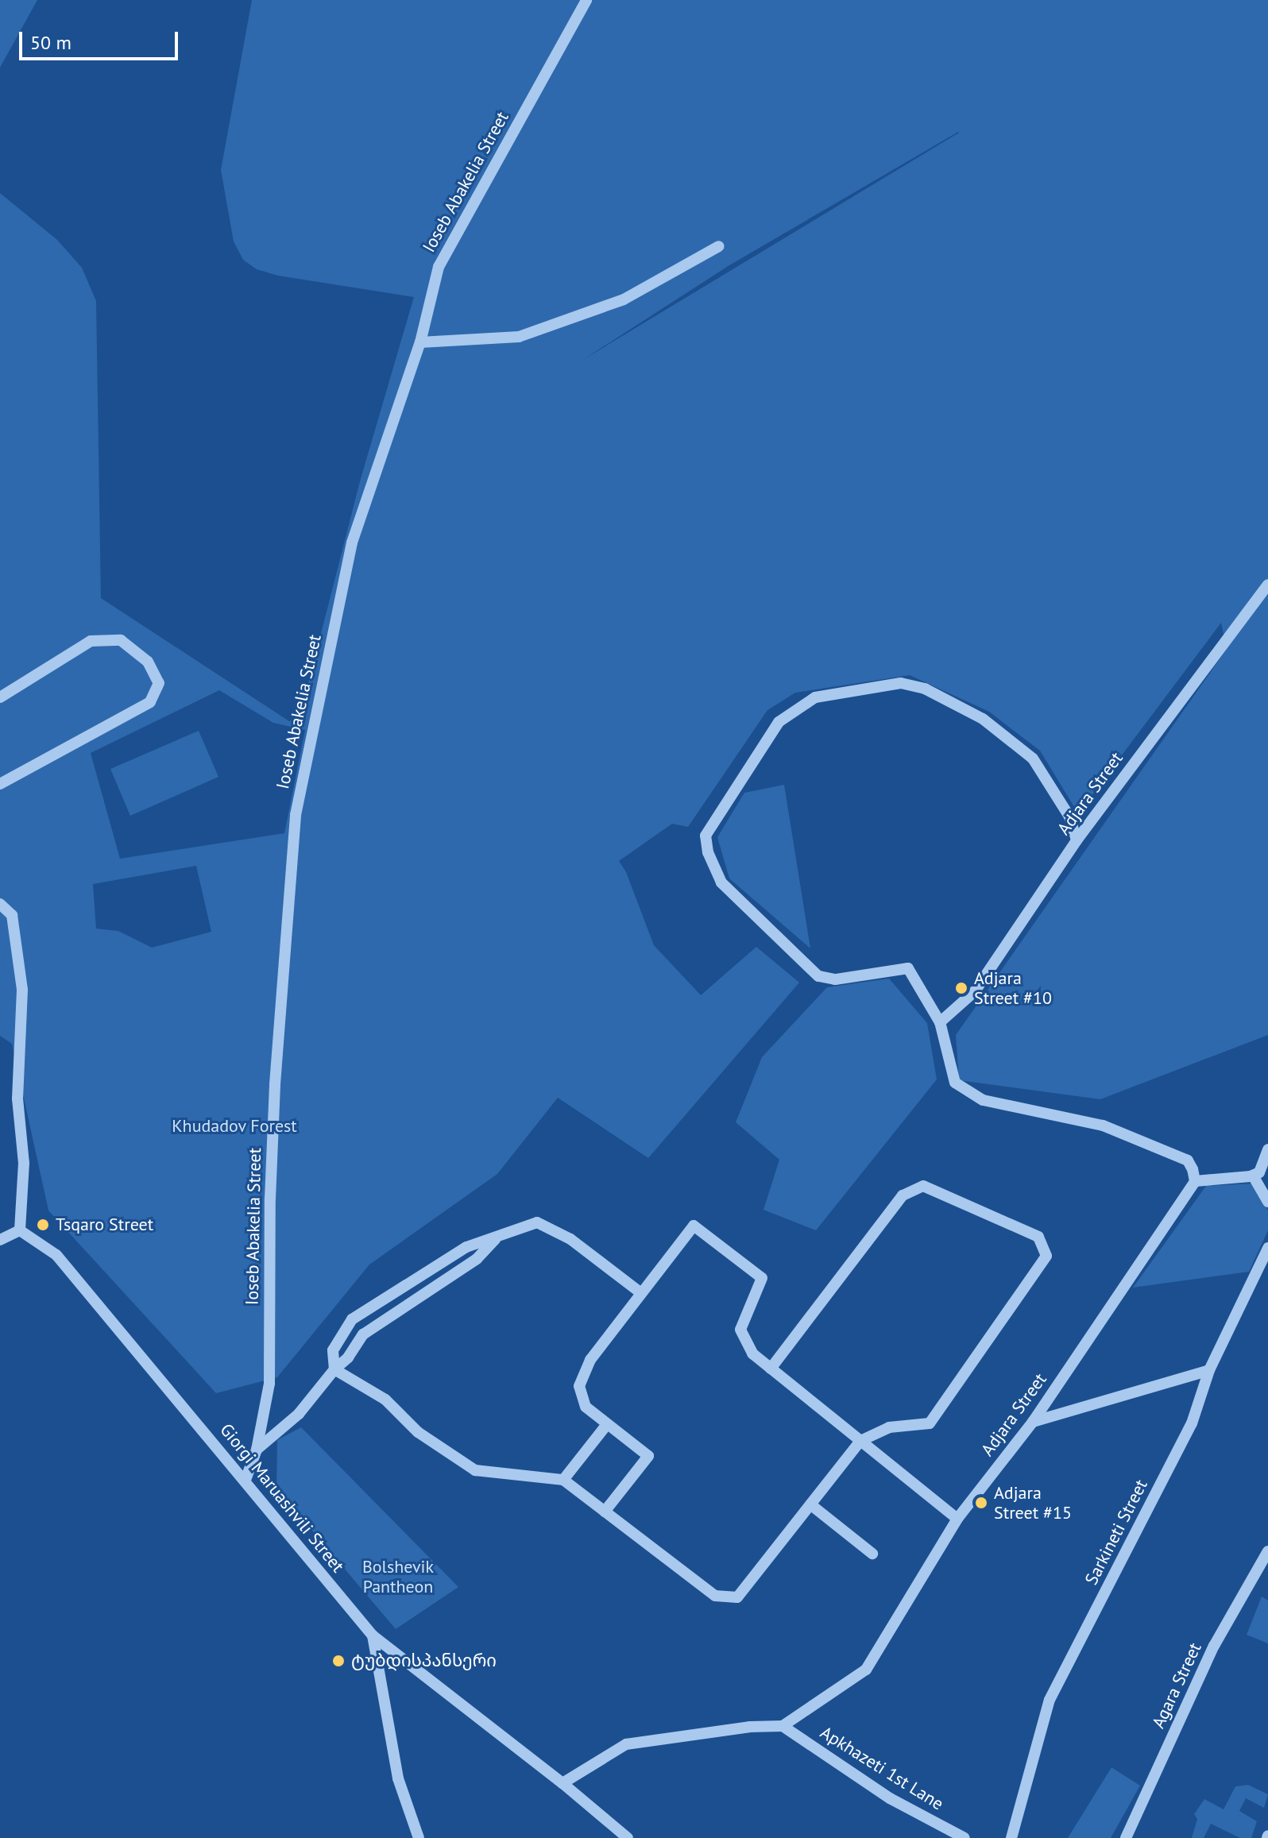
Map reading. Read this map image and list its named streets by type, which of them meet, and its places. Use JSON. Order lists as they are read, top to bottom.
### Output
{
  "streets": {
    "street": [
      "Ioseb Abakelia Street",
      "Adjara Street",
      "Giorgi Maruashvili Street",
      "Sarkineti Street",
      "Agara Street",
      "Apkhazeti 1st Lane"
    ]
  },
  "crossings": [
    ["Ioseb Abakelia Street", "Giorgi Maruashvili Street"],
    ["Adjara Street", "Apkhazeti 1st Lane"]
  ],
  "parks": ["Khudadov Forest", "Bolshevik Pantheon"],
  "places": [
    "Adjara Street #10",
    "Tsqaro Street",
    "Adjara Street #15",
    "ტუბდისპანსერი"
  ],
  "scale_bar": "50 m"
}
